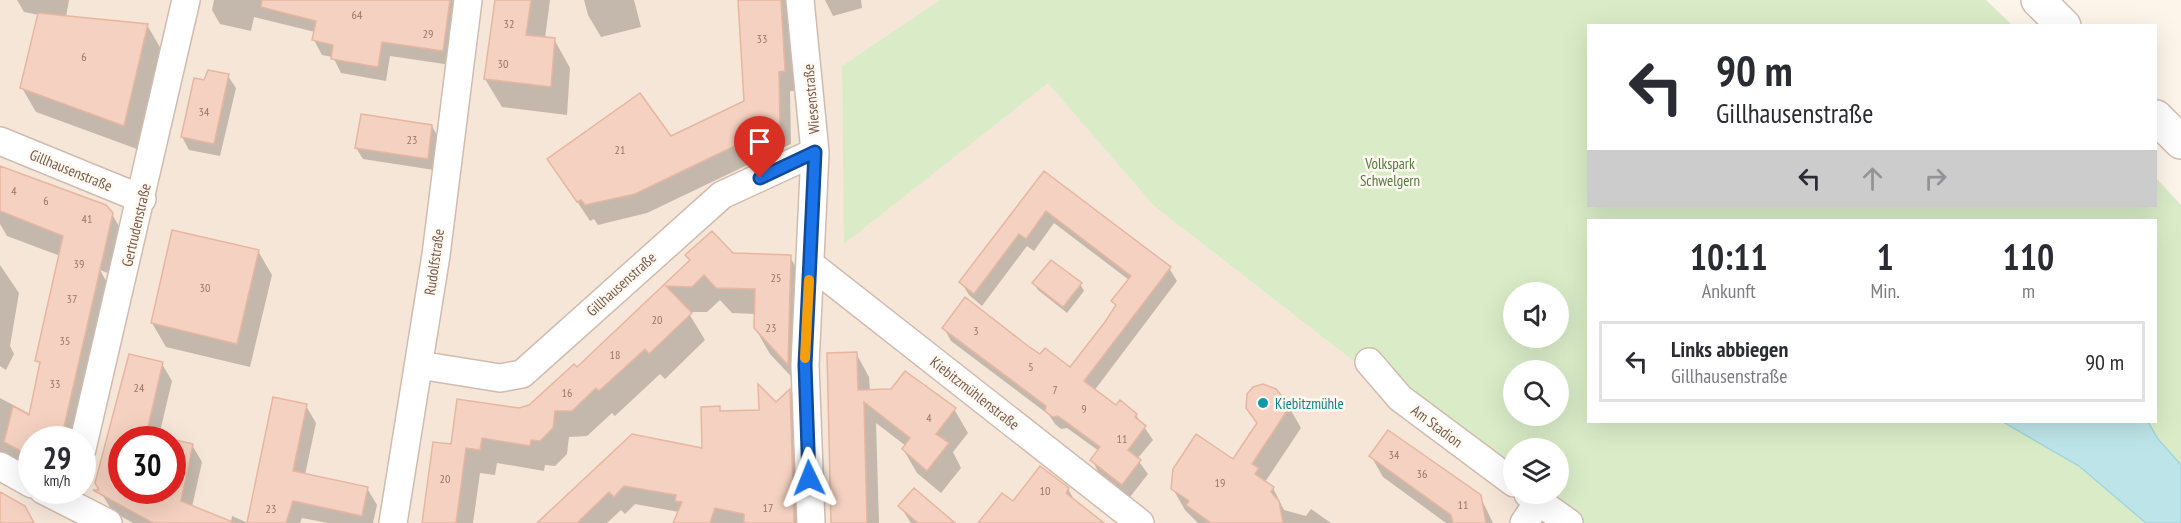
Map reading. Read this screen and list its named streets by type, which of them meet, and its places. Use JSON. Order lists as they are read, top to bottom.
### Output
{
  "streets": {
    "street": [
      "Wiesenstraße",
      "Gillhausenstraße",
      "Gertrudenstraße",
      "Rudolfstraße",
      "Kiebitzmühlenstraße",
      "Am Stadion"
    ]
  },
  "crossings": [
    ["Wiesenstraße", "Gillhausenstraße"],
    ["Wiesenstraße", "Kiebitzmühlenstraße"],
    ["Gillhausenstraße", "Gertrudenstraße"],
    ["Gillhausenstraße", "Rudolfstraße"]
  ],
  "parks": ["Volkspark Schwelgern"],
  "places": ["Kiebitzmühle"],
  "house_numbers": [
    "64",
    "32",
    "29",
    "33",
    "6",
    "30",
    "34",
    "23",
    "21",
    "4",
    "6",
    "41",
    "39",
    "25",
    "30",
    "37",
    "20",
    "23",
    "3",
    "35",
    "18",
    "5",
    "33",
    "24",
    "7",
    "16",
    "9",
    "4",
    "11",
    "34",
    "36",
    "20",
    "19",
    "10",
    "11",
    "17",
    "23"
  ],
  "page": {
    "turn": ["90 m", "Gillhausenstraße"],
    "eta": [
      "10:11",
      "Ankunft",
      "1",
      "Min.",
      "110",
      "m"
    ],
    "list": [
      {
        "name": "Links abbiegen",
        "note": "Gillhausenstraße",
        "value": "90 m"
      }
    ],
    "speed": "29 km/h",
    "limit": "30"
  }
}
